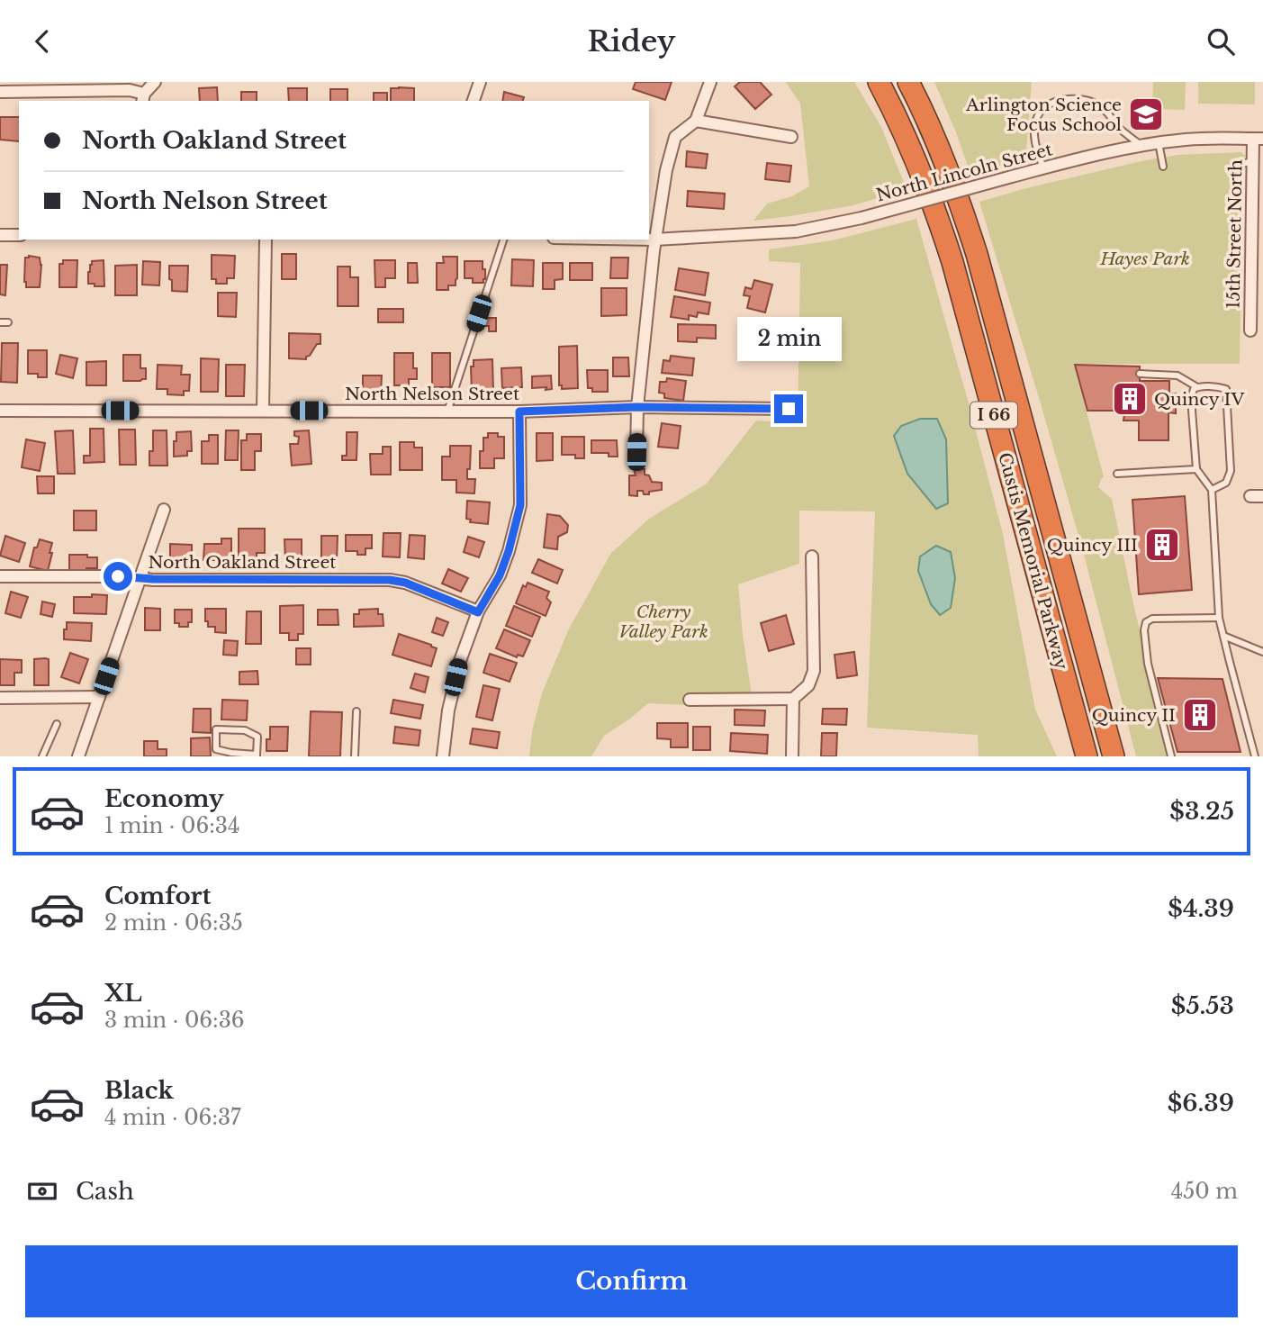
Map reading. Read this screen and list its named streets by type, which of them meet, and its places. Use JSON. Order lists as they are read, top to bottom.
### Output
{
  "streets": {
    "highway": ["I 66", "Custis Memorial Parkway"],
    "street": [
      "North Lincoln Street",
      "15th Street North",
      "North Nelson Street",
      "North Oakland Street"
    ]
  },
  "crossings": [
    ["North Lincoln Street", "15th Street North"]
  ],
  "parks": ["Hayes Park", "Cherry Valley Park"],
  "places": {
    "school or university": ["Arlington Science Focus School"],
    "building": ["Quincy IV", "Quincy III", "Quincy II"]
  },
  "page": {
    "header": "Ridey",
    "banner": ["North Oakland Street", "North Nelson Street"],
    "bubble": "2 min",
    "list": [
      {
        "name": "Economy",
        "note": "1 min · 06:34",
        "value": "$3.25"
      },
      {
        "name": "Comfort",
        "note": "2 min · 06:35",
        "value": "$4.39"
      },
      {
        "name": "XL",
        "note": "3 min · 06:36",
        "value": "$5.53"
      },
      {
        "name": "Black",
        "note": "4 min · 06:37",
        "value": "$6.39"
      }
    ],
    "pay": ["Cash", "450 m"],
    "buttons": "Confirm"
  }
}
